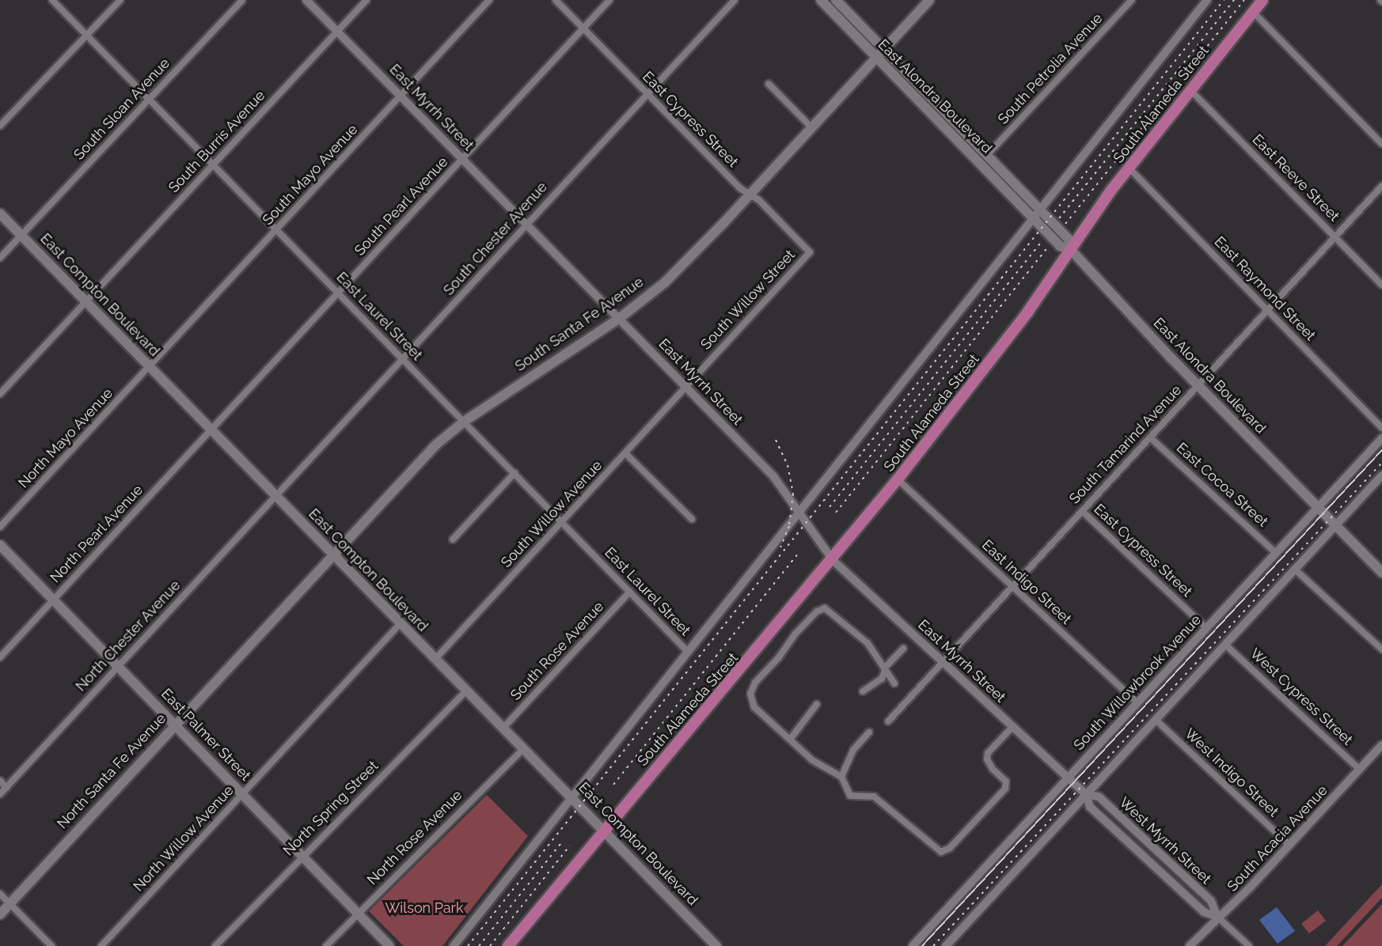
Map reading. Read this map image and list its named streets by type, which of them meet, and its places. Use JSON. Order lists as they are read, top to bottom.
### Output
{
  "streets": {
    "main road": [
      "East Alondra Boulevard",
      "South Alameda Street",
      "East Compton Boulevard",
      "South Santa Fe Avenue",
      "East Palmer Street",
      "North Santa Fe Avenue"
    ],
    "street": [
      "South Petrolia Avenue",
      "East Myrrh Street",
      "South Sloan Avenue",
      "East Cypress Street",
      "South Burris Avenue",
      "South Mayo Avenue",
      "East Reeve Street",
      "South Pearl Avenue",
      "South Chester Avenue",
      "East Raymond Street",
      "South Willow Street",
      "East Laurel Street",
      "North Mayo Avenue",
      "South Tamarind Avenue",
      "East Cocoa Street",
      "South Willow Avenue",
      "North Pearl Avenue",
      "East Indigo Street",
      "North Chester Avenue",
      "South Rose Avenue",
      "South Willowbrook Avenue",
      "West Cypress Street",
      "West Indigo Street",
      "North Spring Street",
      "North Rose Avenue",
      "North Willow Avenue",
      "South Acacia Avenue",
      "West Myrrh Street"
    ]
  },
  "crossings": [
    ["South Petrolia Avenue", "East Alondra Boulevard"],
    ["East Alondra Boulevard", "South Alameda Street"],
    ["East Alondra Boulevard", "South Santa Fe Avenue"],
    ["East Alondra Boulevard", "South Tamarind Avenue"],
    ["East Alondra Boulevard", "South Willowbrook Avenue"],
    ["South Alameda Street", "East Myrrh Street"],
    ["South Alameda Street", "East Reeve Street"],
    ["South Alameda Street", "East Raymond Street"],
    ["South Alameda Street", "East Compton Boulevard"],
    ["South Alameda Street", "East Laurel Street"],
    ["South Alameda Street", "East Indigo Street"],
    ["East Myrrh Street", "South Burris Avenue"],
    ["East Myrrh Street", "South Mayo Avenue"],
    ["East Myrrh Street", "South Pearl Avenue"],
    ["East Myrrh Street", "South Chester Avenue"],
    ["East Myrrh Street", "South Willow Street"],
    ["East Myrrh Street", "South Santa Fe Avenue"],
    ["East Myrrh Street", "South Tamarind Avenue"],
    ["East Myrrh Street", "South Willow Avenue"],
    ["East Myrrh Street", "South Willowbrook Avenue"],
    ["East Myrrh Street", "West Myrrh Street"],
    ["South Sloan Avenue", "East Compton Boulevard"],
    ["South Sloan Avenue", "East Laurel Street"],
    ["East Cypress Street", "South Pearl Avenue"],
    ["East Cypress Street", "South Chester Avenue"],
    ["East Cypress Street", "South Willow Street"],
    ["East Cypress Street", "South Santa Fe Avenue"],
    ["East Cypress Street", "South Tamarind Avenue"],
    ["East Cypress Street", "South Willowbrook Avenue"],
    ["South Burris Avenue", "East Compton Boulevard"],
    ["South Burris Avenue", "East Laurel Street"],
    ["South Mayo Avenue", "East Compton Boulevard"],
    ["South Mayo Avenue", "East Laurel Street"],
    ["South Mayo Avenue", "North Mayo Avenue"],
    ["East Reeve Street", "South Tamarind Avenue"],
    ["South Pearl Avenue", "East Compton Boulevard"],
    ["South Pearl Avenue", "East Laurel Street"],
    ["South Pearl Avenue", "North Pearl Avenue"],
    ["South Chester Avenue", "East Compton Boulevard"],
    ["South Chester Avenue", "East Laurel Street"],
    ["South Chester Avenue", "North Chester Avenue"],
    ["East Raymond Street", "South Tamarind Avenue"],
    ["East Compton Boulevard", "South Santa Fe Avenue"],
    ["East Compton Boulevard", "North Mayo Avenue"],
    ["East Compton Boulevard", "South Willow Avenue"],
    ["East Compton Boulevard", "North Pearl Avenue"],
    ["East Compton Boulevard", "North Chester Avenue"],
    ["East Compton Boulevard", "South Rose Avenue"],
    ["East Compton Boulevard", "North Santa Fe Avenue"],
    ["East Compton Boulevard", "North Spring Street"],
    ["East Compton Boulevard", "North Rose Avenue"],
    ["East Compton Boulevard", "North Willow Avenue"],
    ["South Willow Street", "South Willow Avenue"],
    ["East Laurel Street", "South Santa Fe Avenue"],
    ["East Laurel Street", "South Willow Avenue"],
    ["East Laurel Street", "South Rose Avenue"],
    ["South Santa Fe Avenue", "North Santa Fe Avenue"],
    ["South Tamarind Avenue", "East Cocoa Street"],
    ["South Tamarind Avenue", "East Indigo Street"],
    ["East Cocoa Street", "South Willowbrook Avenue"],
    ["North Pearl Avenue", "East Palmer Street"],
    ["East Indigo Street", "South Willowbrook Avenue"],
    ["North Chester Avenue", "East Palmer Street"],
    ["South Willowbrook Avenue", "West Myrrh Street"],
    ["West Cypress Street", "South Acacia Avenue"],
    ["East Palmer Street", "North Santa Fe Avenue"],
    ["East Palmer Street", "North Spring Street"],
    ["East Palmer Street", "North Rose Avenue"],
    ["East Palmer Street", "North Willow Avenue"],
    ["West Indigo Street", "South Acacia Avenue"],
    ["South Acacia Avenue", "West Myrrh Street"]
  ],
  "parks": ["Wilson Park"]
}
